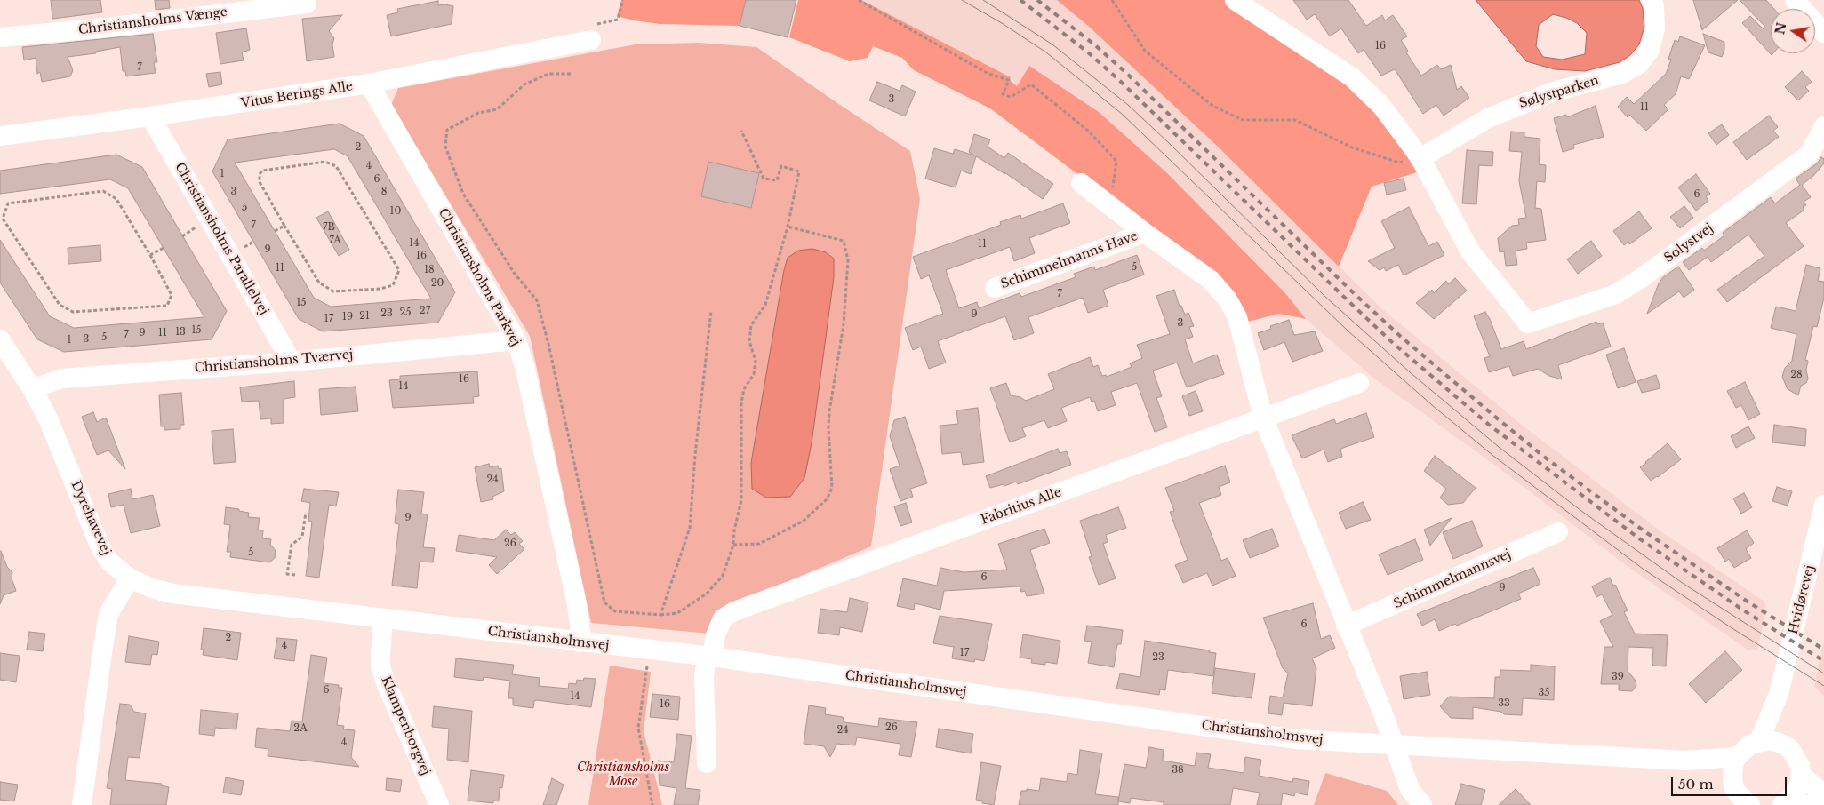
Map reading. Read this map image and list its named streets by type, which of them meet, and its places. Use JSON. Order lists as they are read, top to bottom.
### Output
{
  "streets": {
    "street": [
      "Christiansholms Vænge",
      "Sølystparken",
      "Vitus Berings Alle",
      "Christiansholms Parallelvej",
      "Sølystvej",
      "Schimmelmanns Have",
      "Christiansholms Parkvej",
      "Christiansholms Tværvej",
      "Fabritius Alle",
      "Dyrehavevej",
      "Schimmelmannsvej",
      "Hvidørevej",
      "Christiansholmsvej",
      "Klampenborgvej"
    ]
  },
  "crossings": [
    ["Sølystparken", "Sølystvej"],
    ["Vitus Berings Alle", "Christiansholms Parallelvej"],
    ["Vitus Berings Alle", "Christiansholms Parkvej"],
    ["Christiansholms Parallelvej", "Christiansholms Tværvej"],
    ["Schimmelmanns Have", "Fabritius Alle"],
    ["Christiansholms Parkvej", "Christiansholms Tværvej"],
    ["Christiansholms Parkvej", "Christiansholmsvej"],
    ["Christiansholms Tværvej", "Dyrehavevej"],
    ["Fabritius Alle", "Christiansholmsvej"],
    ["Dyrehavevej", "Christiansholmsvej"],
    ["Christiansholmsvej", "Klampenborgvej"]
  ],
  "parks": ["Christiansholms Mose"],
  "house_numbers": [
    "16",
    "7",
    "3",
    "11",
    "2",
    "4",
    "1",
    "6",
    "3",
    "8",
    "6",
    "5",
    "10",
    "7",
    "7B",
    "7A",
    "14",
    "11",
    "9",
    "16",
    "5",
    "11",
    "18",
    "20",
    "7",
    "15",
    "27",
    "25",
    "23",
    "9",
    "21",
    "19",
    "17",
    "3",
    "15",
    "13",
    "9",
    "11",
    "7",
    "5",
    "3",
    "1",
    "28",
    "16",
    "14",
    "24",
    "9",
    "26",
    "5",
    "6",
    "9",
    "6",
    "2",
    "4",
    "17",
    "23",
    "39",
    "6",
    "35",
    "14",
    "33",
    "16",
    "26",
    "2A",
    "24",
    "4",
    "38"
  ],
  "scale_bar": "50 m",
  "north": "left"
}
